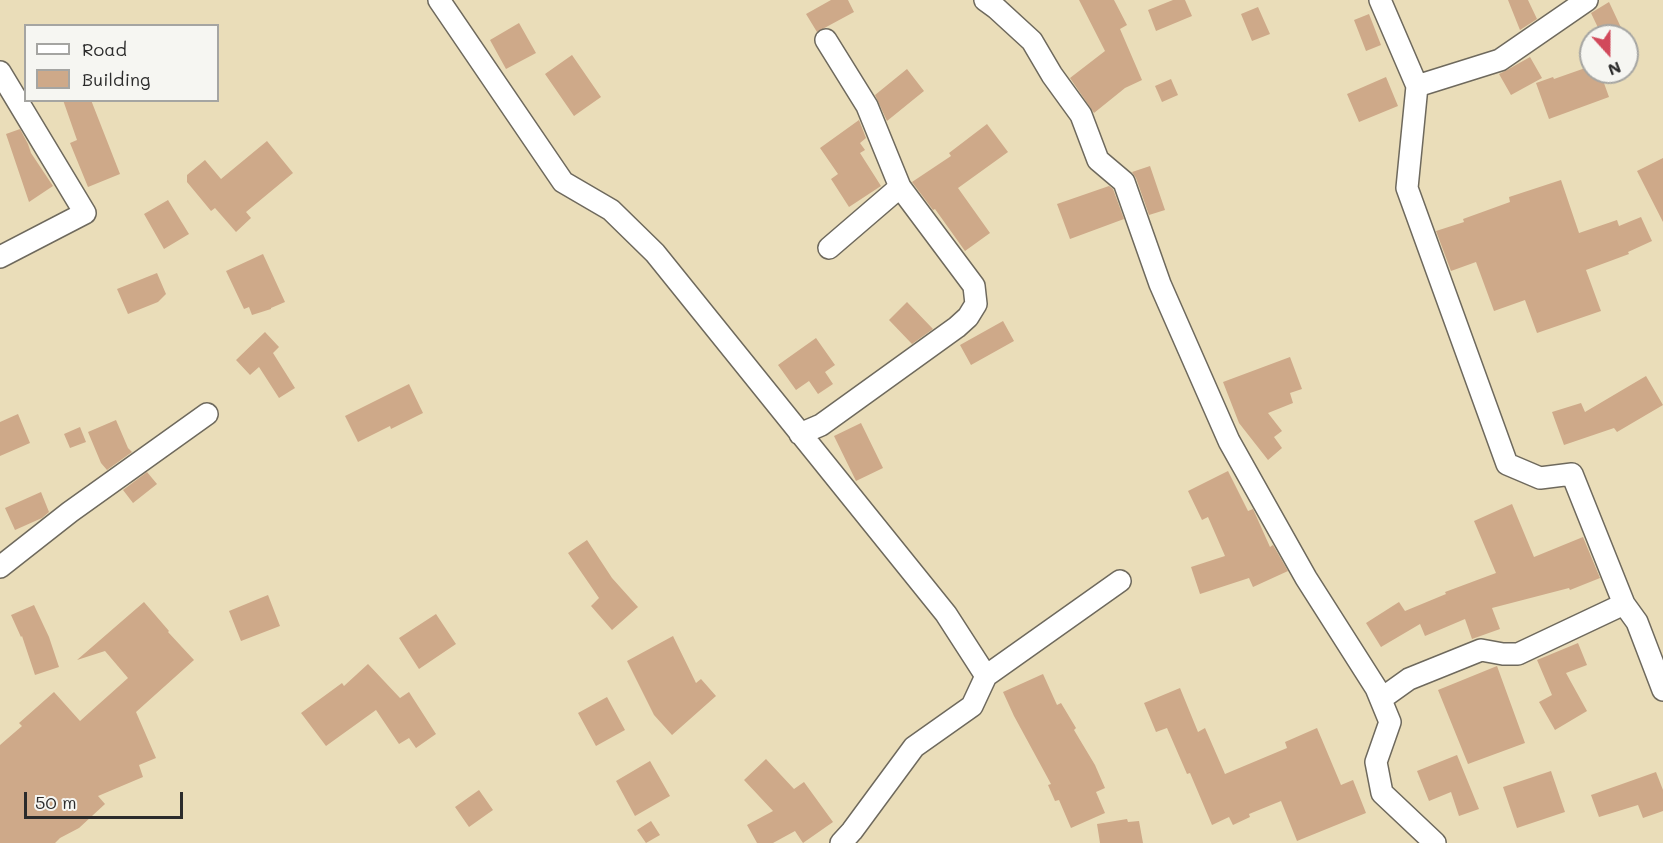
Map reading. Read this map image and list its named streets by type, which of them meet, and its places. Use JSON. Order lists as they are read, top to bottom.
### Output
{
  "legend": ["Road", "Building"],
  "scale_bar": "50 m",
  "north": "bottom"
}
